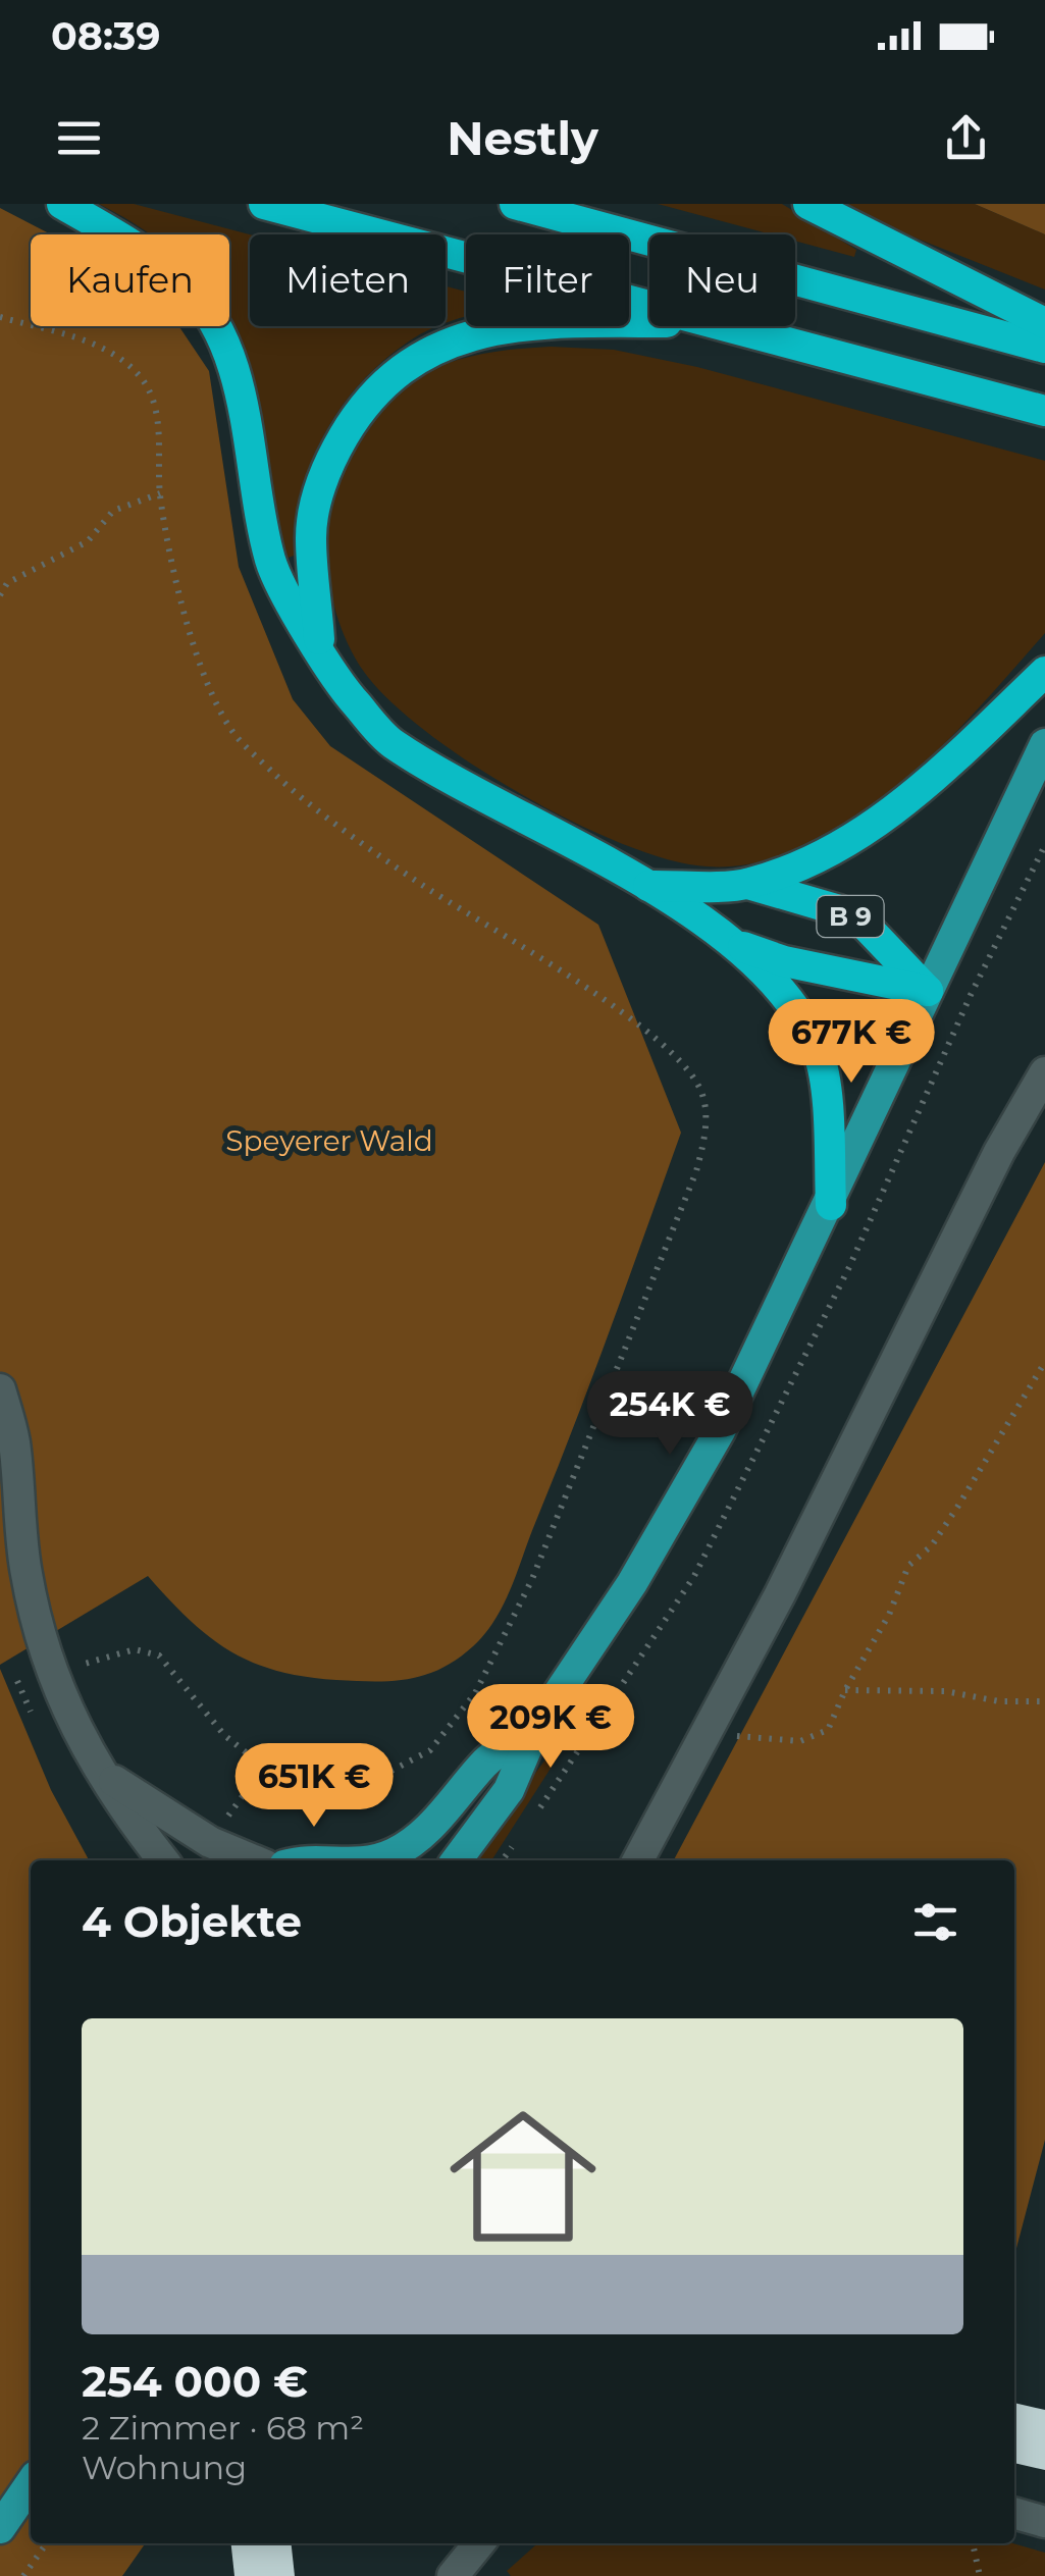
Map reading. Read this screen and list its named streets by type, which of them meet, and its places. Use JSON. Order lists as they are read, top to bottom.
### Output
{
  "streets": {
    "highway": ["B 9"]
  },
  "parks": ["Speyerer Wald"],
  "page": {
    "status": "08:39",
    "header": "Nestly",
    "chip": [
      "Kaufen",
      "Mieten",
      "Filter",
      "Neu"
    ],
    "price": [
      "677K €",
      "254K €",
      "209K €",
      "651K €"
    ],
    "heading": "4 Objekte",
    "list": [
      {
        "name": "254 000 €",
        "note": "2 Zimmer · 68 m² · Wohnung"
      }
    ]
  }
}
